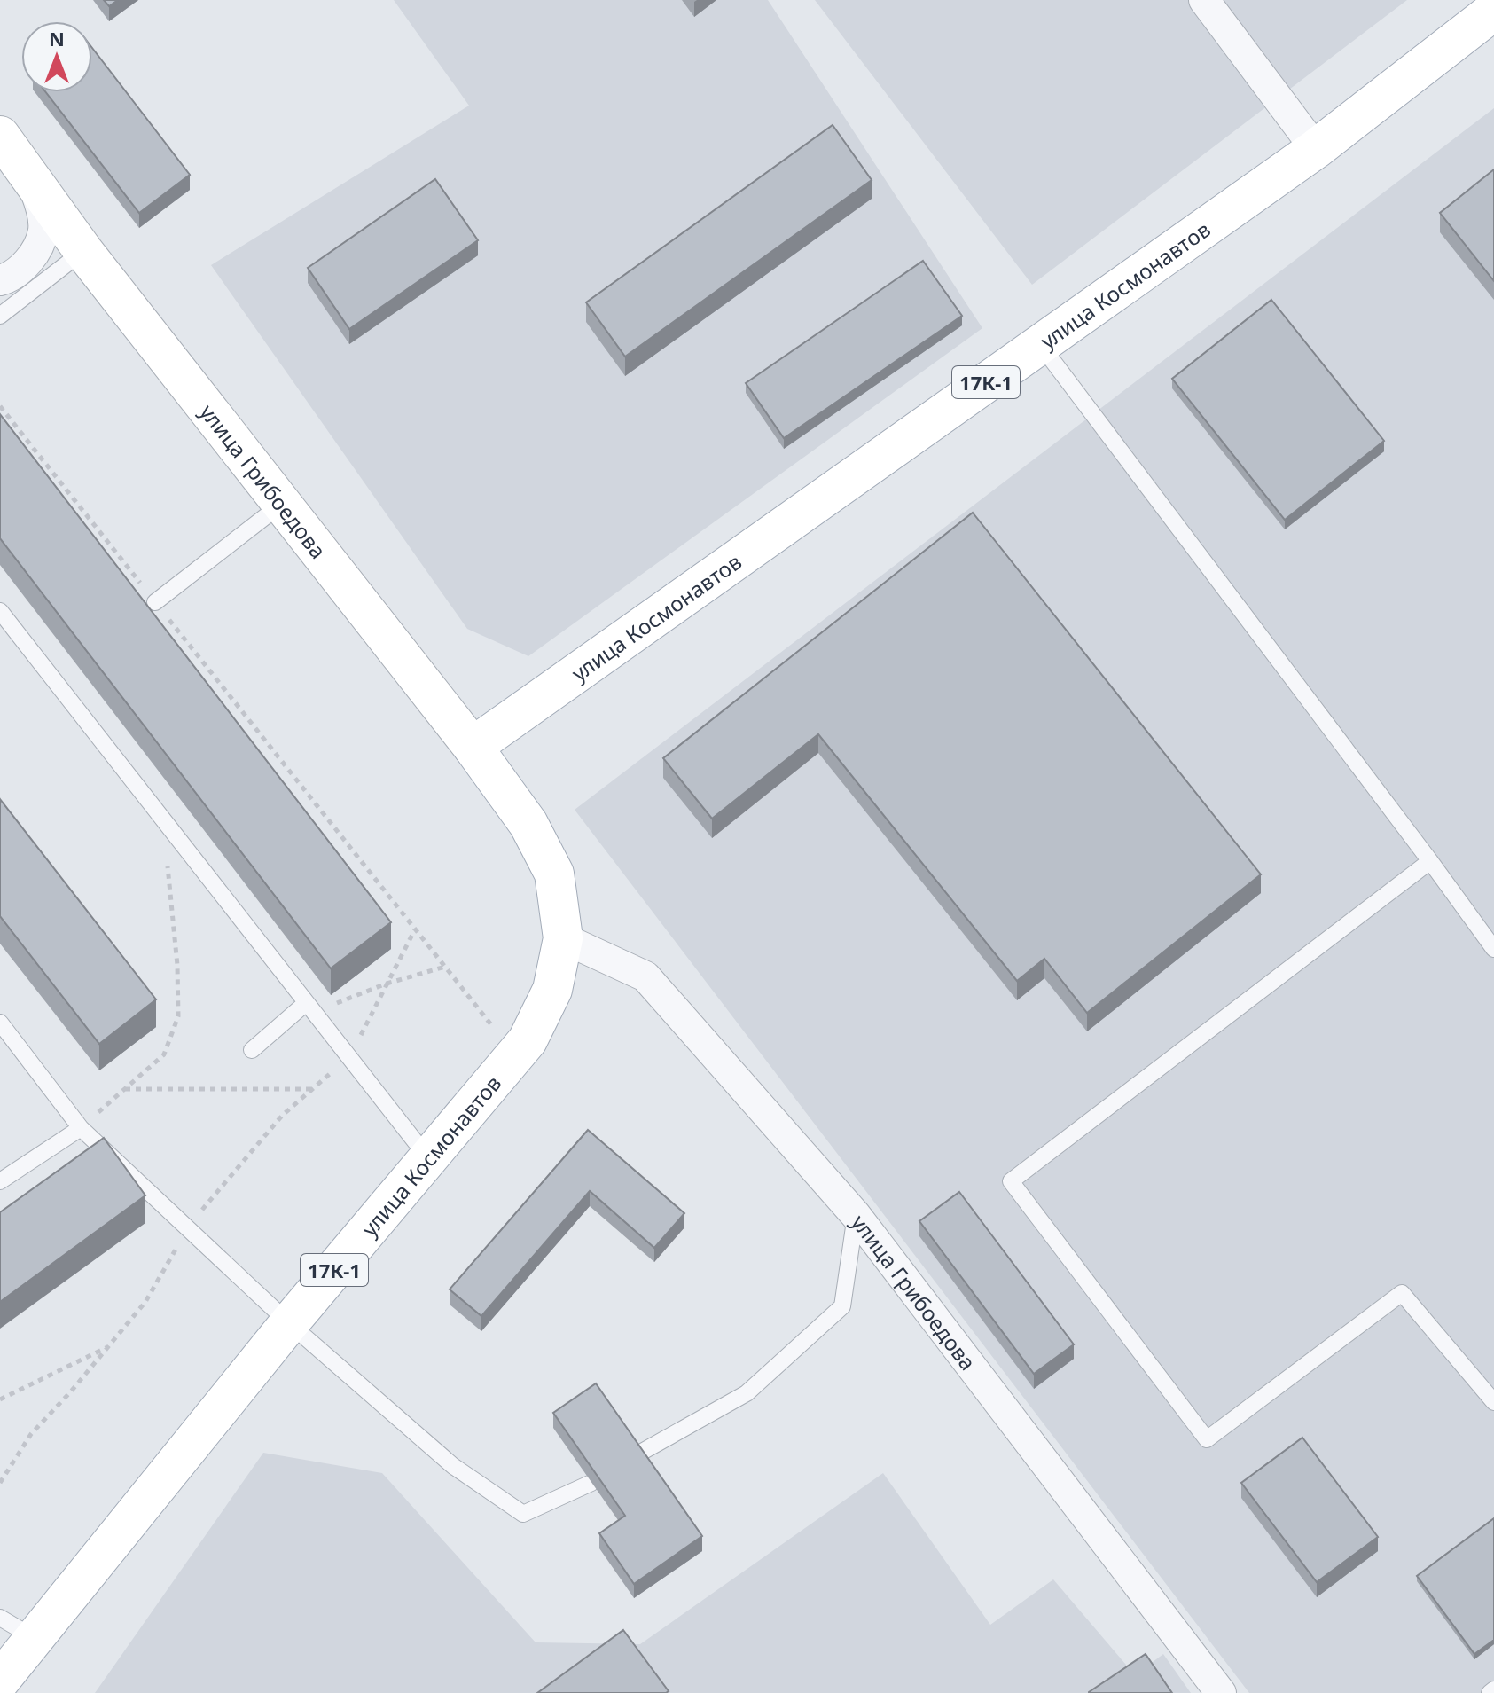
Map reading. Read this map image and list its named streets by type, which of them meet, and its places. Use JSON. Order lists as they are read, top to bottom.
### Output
{
  "streets": {
    "main road": ["улица Космонавтов", "17К-1", "улица Грибоедова"]
  },
  "crossings": [
    ["улица Космонавтов", "улица Грибоедова"]
  ],
  "north": "top"
}
